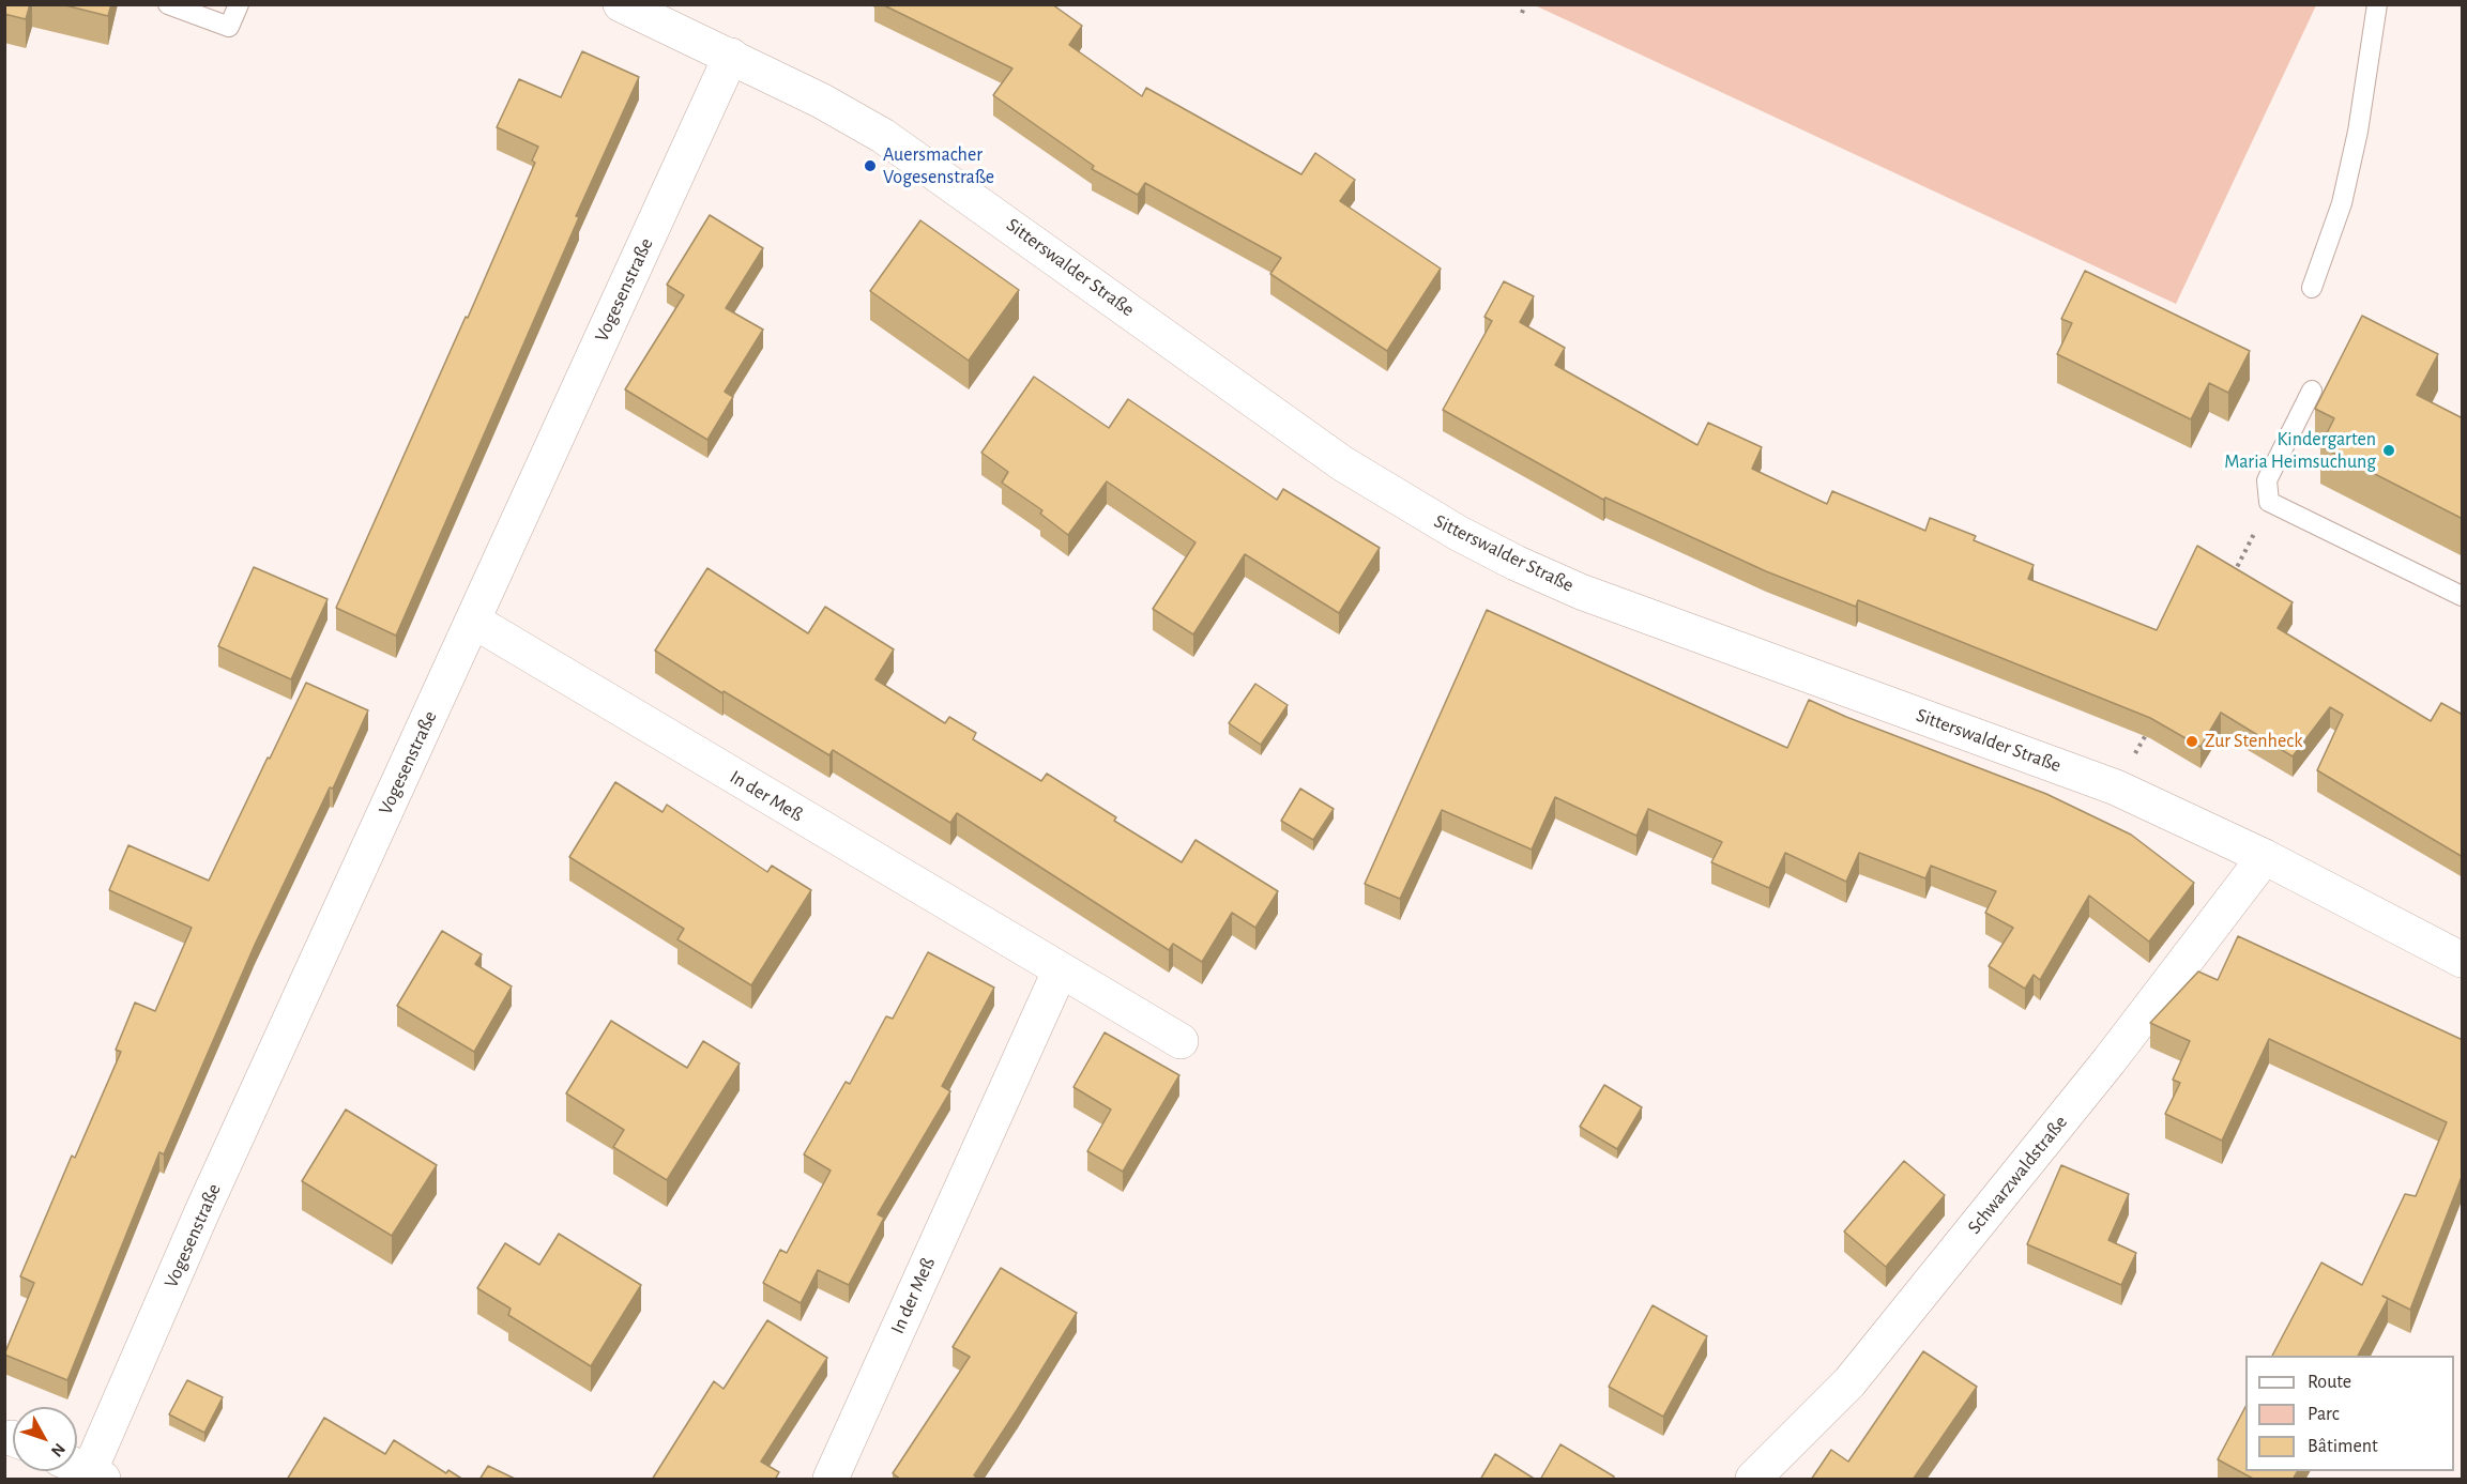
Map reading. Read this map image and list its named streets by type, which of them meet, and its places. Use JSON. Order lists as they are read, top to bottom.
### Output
{
  "streets": {
    "street": [
      "Sitterswalder Straße",
      "Vogesenstraße",
      "In der Meß",
      "Schwarzwaldstraße"
    ]
  },
  "crossings": [
    ["Sitterswalder Straße", "Vogesenstraße"],
    ["Sitterswalder Straße", "Schwarzwaldstraße"],
    ["Vogesenstraße", "In der Meß"]
  ],
  "places": ["Auersmacher Vogesenstraße", "Kindergarten Maria Heimsuchung", "Zur Stenheck"],
  "legend": ["Route", "Parc", "Bâtiment"],
  "north": "bottom right"
}
